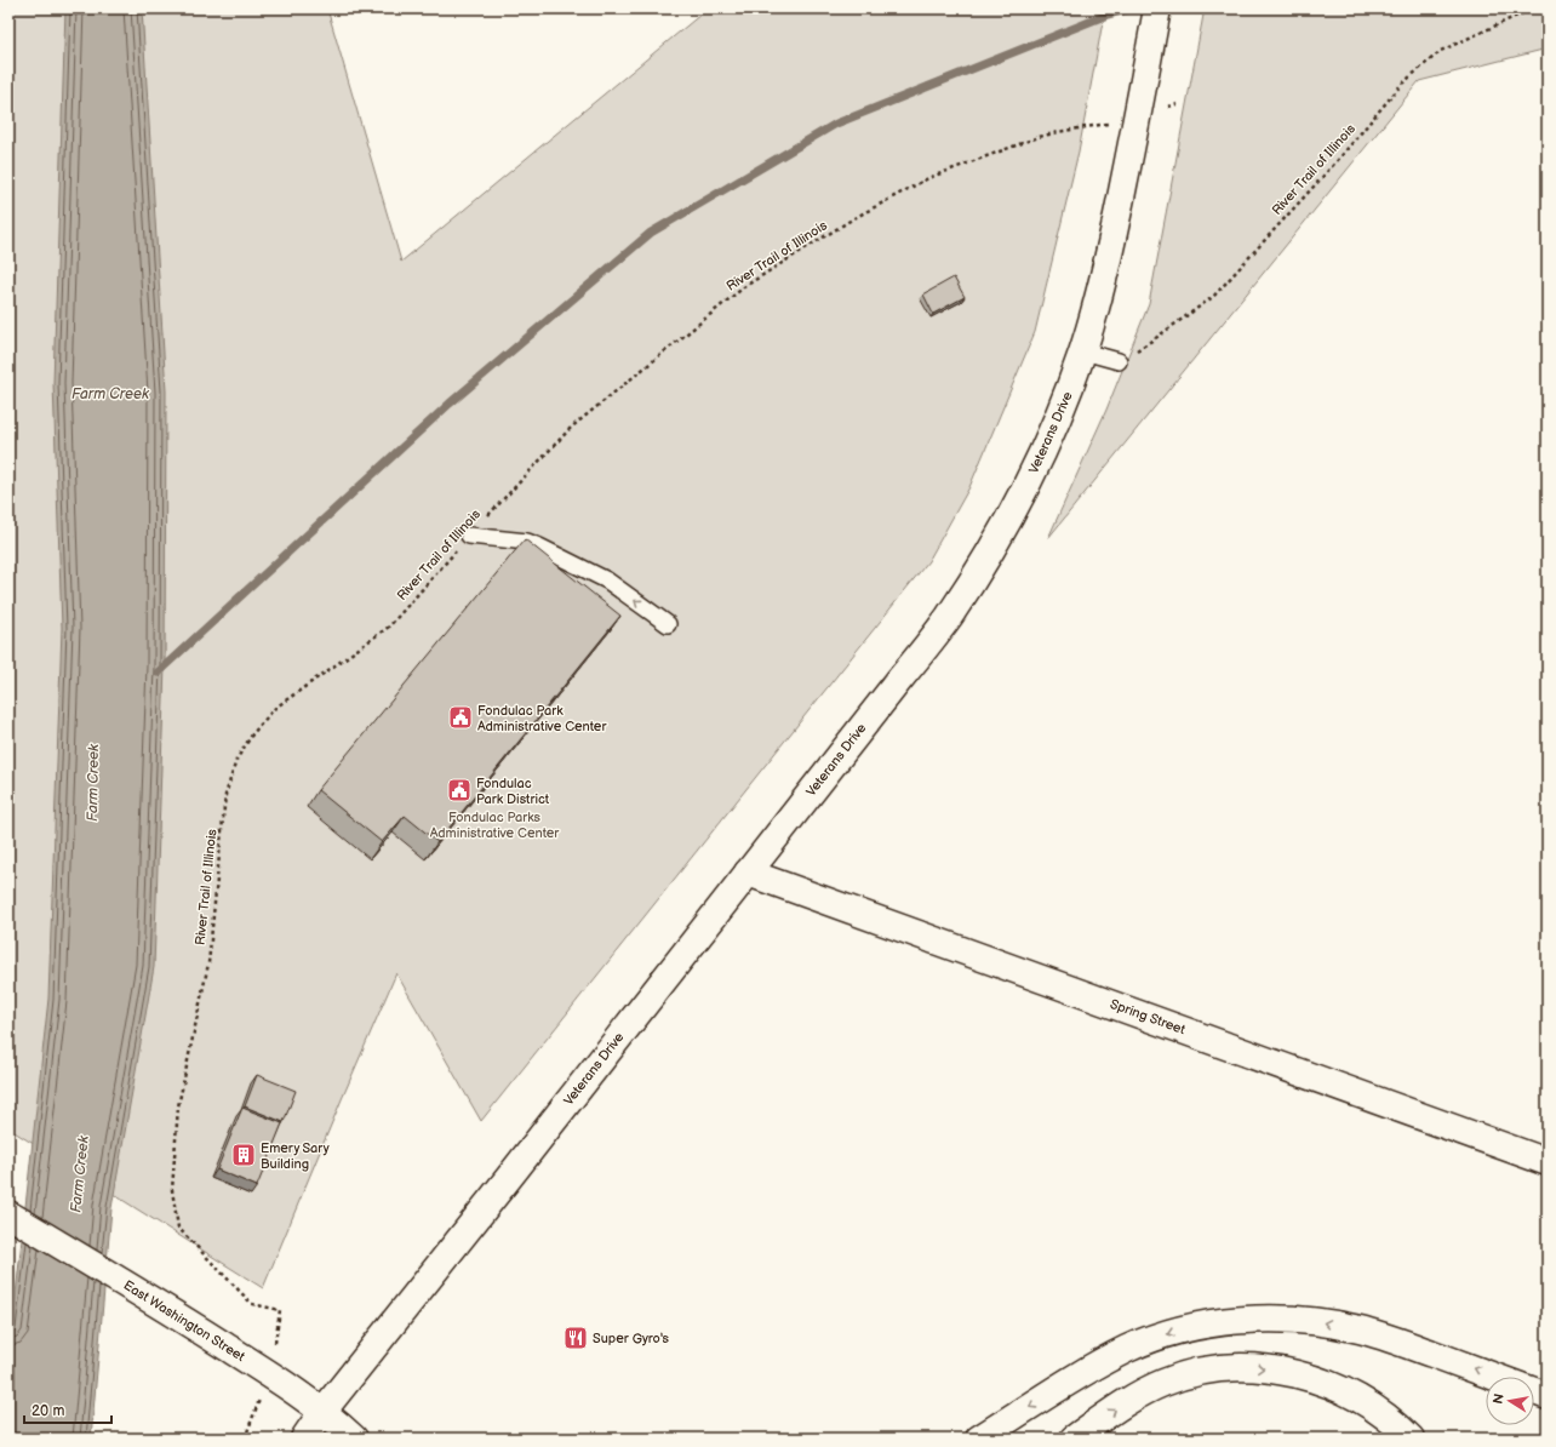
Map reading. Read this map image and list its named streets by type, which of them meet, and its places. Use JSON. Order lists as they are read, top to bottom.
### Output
{
  "streets": {
    "main road": ["Veterans Drive", "Spring Street", "East Washington Street"],
    "path": ["River Trail of Illinois"]
  },
  "crossings": [
    ["Veterans Drive", "Spring Street"],
    ["Veterans Drive", "East Washington Street"]
  ],
  "water": ["Farm Creek"],
  "parks": ["Fondulac Parks Administrative Center"],
  "places": {
    "public building": ["Fondulac Park Administrative Center", "Fondulac Park District"],
    "building": ["Emery Sary Building"],
    "restaurant": ["Super Gyro's"]
  },
  "scale_bar": "20 m",
  "north": "left"
}
